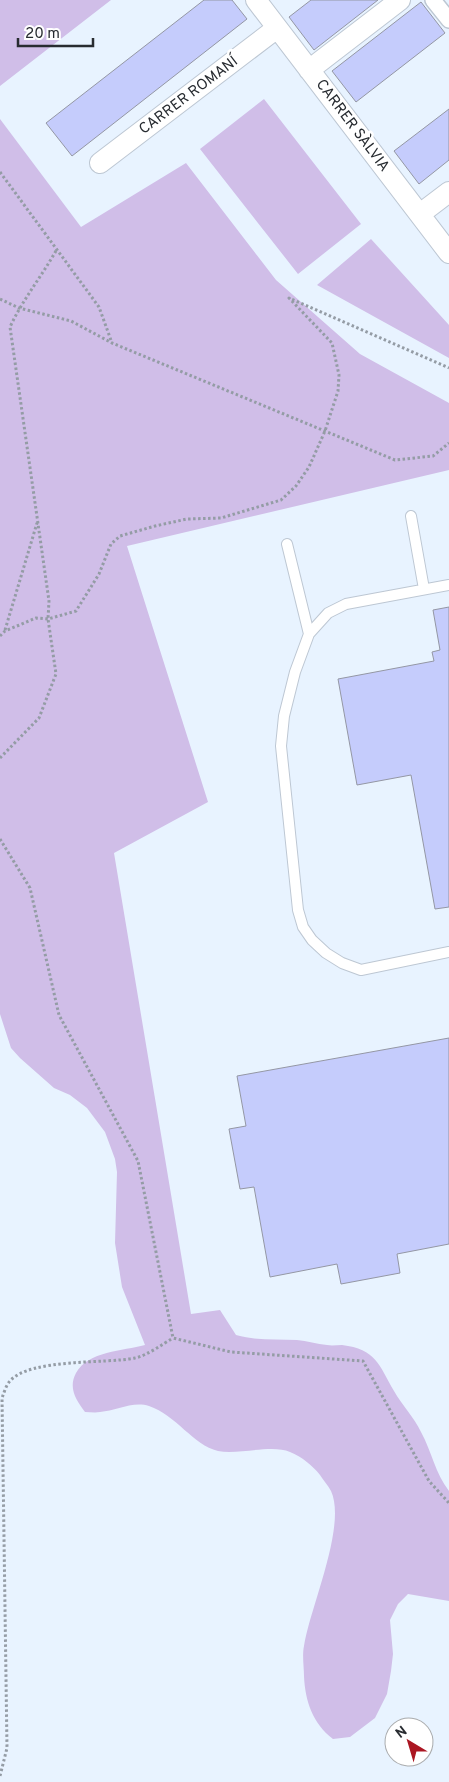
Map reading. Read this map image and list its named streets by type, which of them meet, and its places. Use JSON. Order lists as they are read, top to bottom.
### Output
{
  "streets": {
    "street": ["CARRER ROMANÍ", "CARRER SÀLVIA"]
  },
  "crossings": [
    ["CARRER ROMANÍ", "CARRER SÀLVIA"]
  ],
  "scale_bar": "20 m",
  "north": "top left"
}
